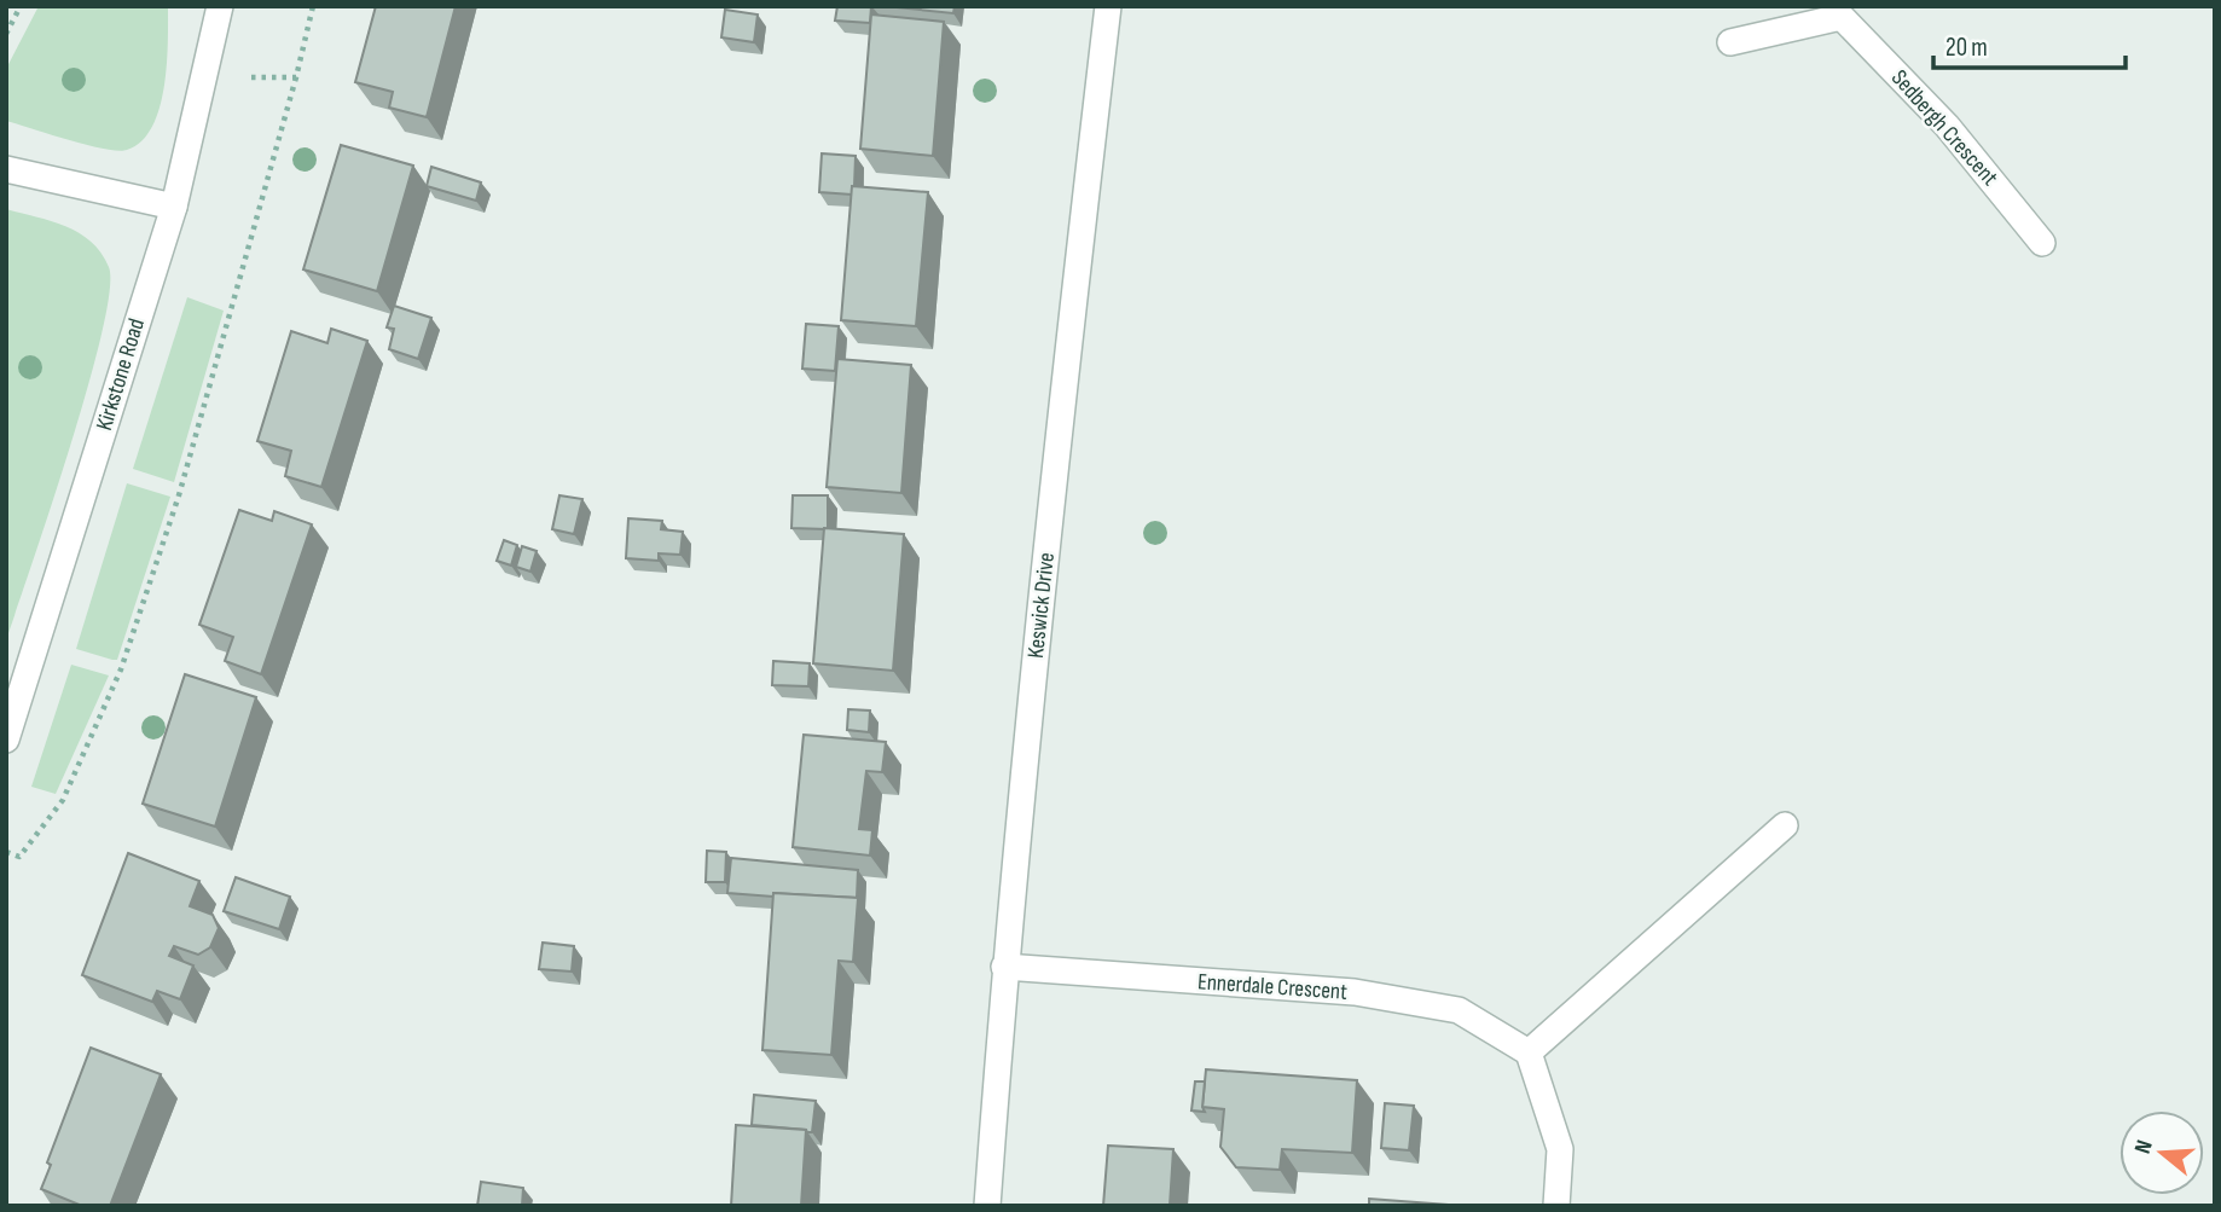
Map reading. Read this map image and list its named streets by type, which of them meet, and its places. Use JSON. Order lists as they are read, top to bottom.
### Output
{
  "streets": {
    "street": [
      "Sedbergh Crescent",
      "Kirkstone Road",
      "Keswick Drive",
      "Ennerdale Crescent"
    ]
  },
  "crossings": [
    ["Keswick Drive", "Ennerdale Crescent"]
  ],
  "scale_bar": "20 m",
  "north": "left"
}
